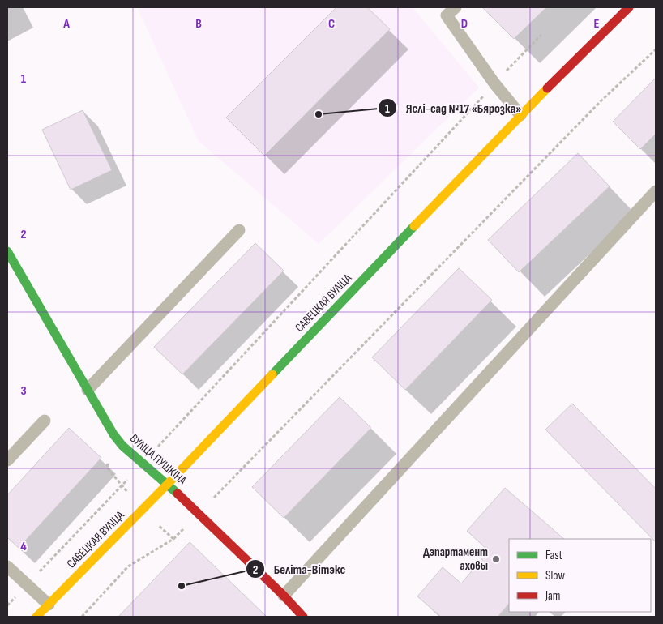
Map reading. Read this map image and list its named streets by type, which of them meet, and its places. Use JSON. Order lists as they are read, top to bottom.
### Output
{
  "streets": {
    "street": ["САВЕЦКАЯ ВУЛІЦА", "ВУЛІЦА ПУШКІНА"]
  },
  "crossings": [
    ["САВЕЦКАЯ ВУЛІЦА", "ВУЛІЦА ПУШКІНА"]
  ],
  "places": ["Яслі-сад №17 «Бярозка»", "Дэпартамент аховы", "Беліта-Вітэкс"],
  "legend": ["Fast", "Slow", "Jam"],
  "grid": {
    "columns": [
      "A",
      "B",
      "C",
      "D",
      "E"
    ],
    "rows": [
      "1",
      "2",
      "3",
      "4"
    ]
  }
}
